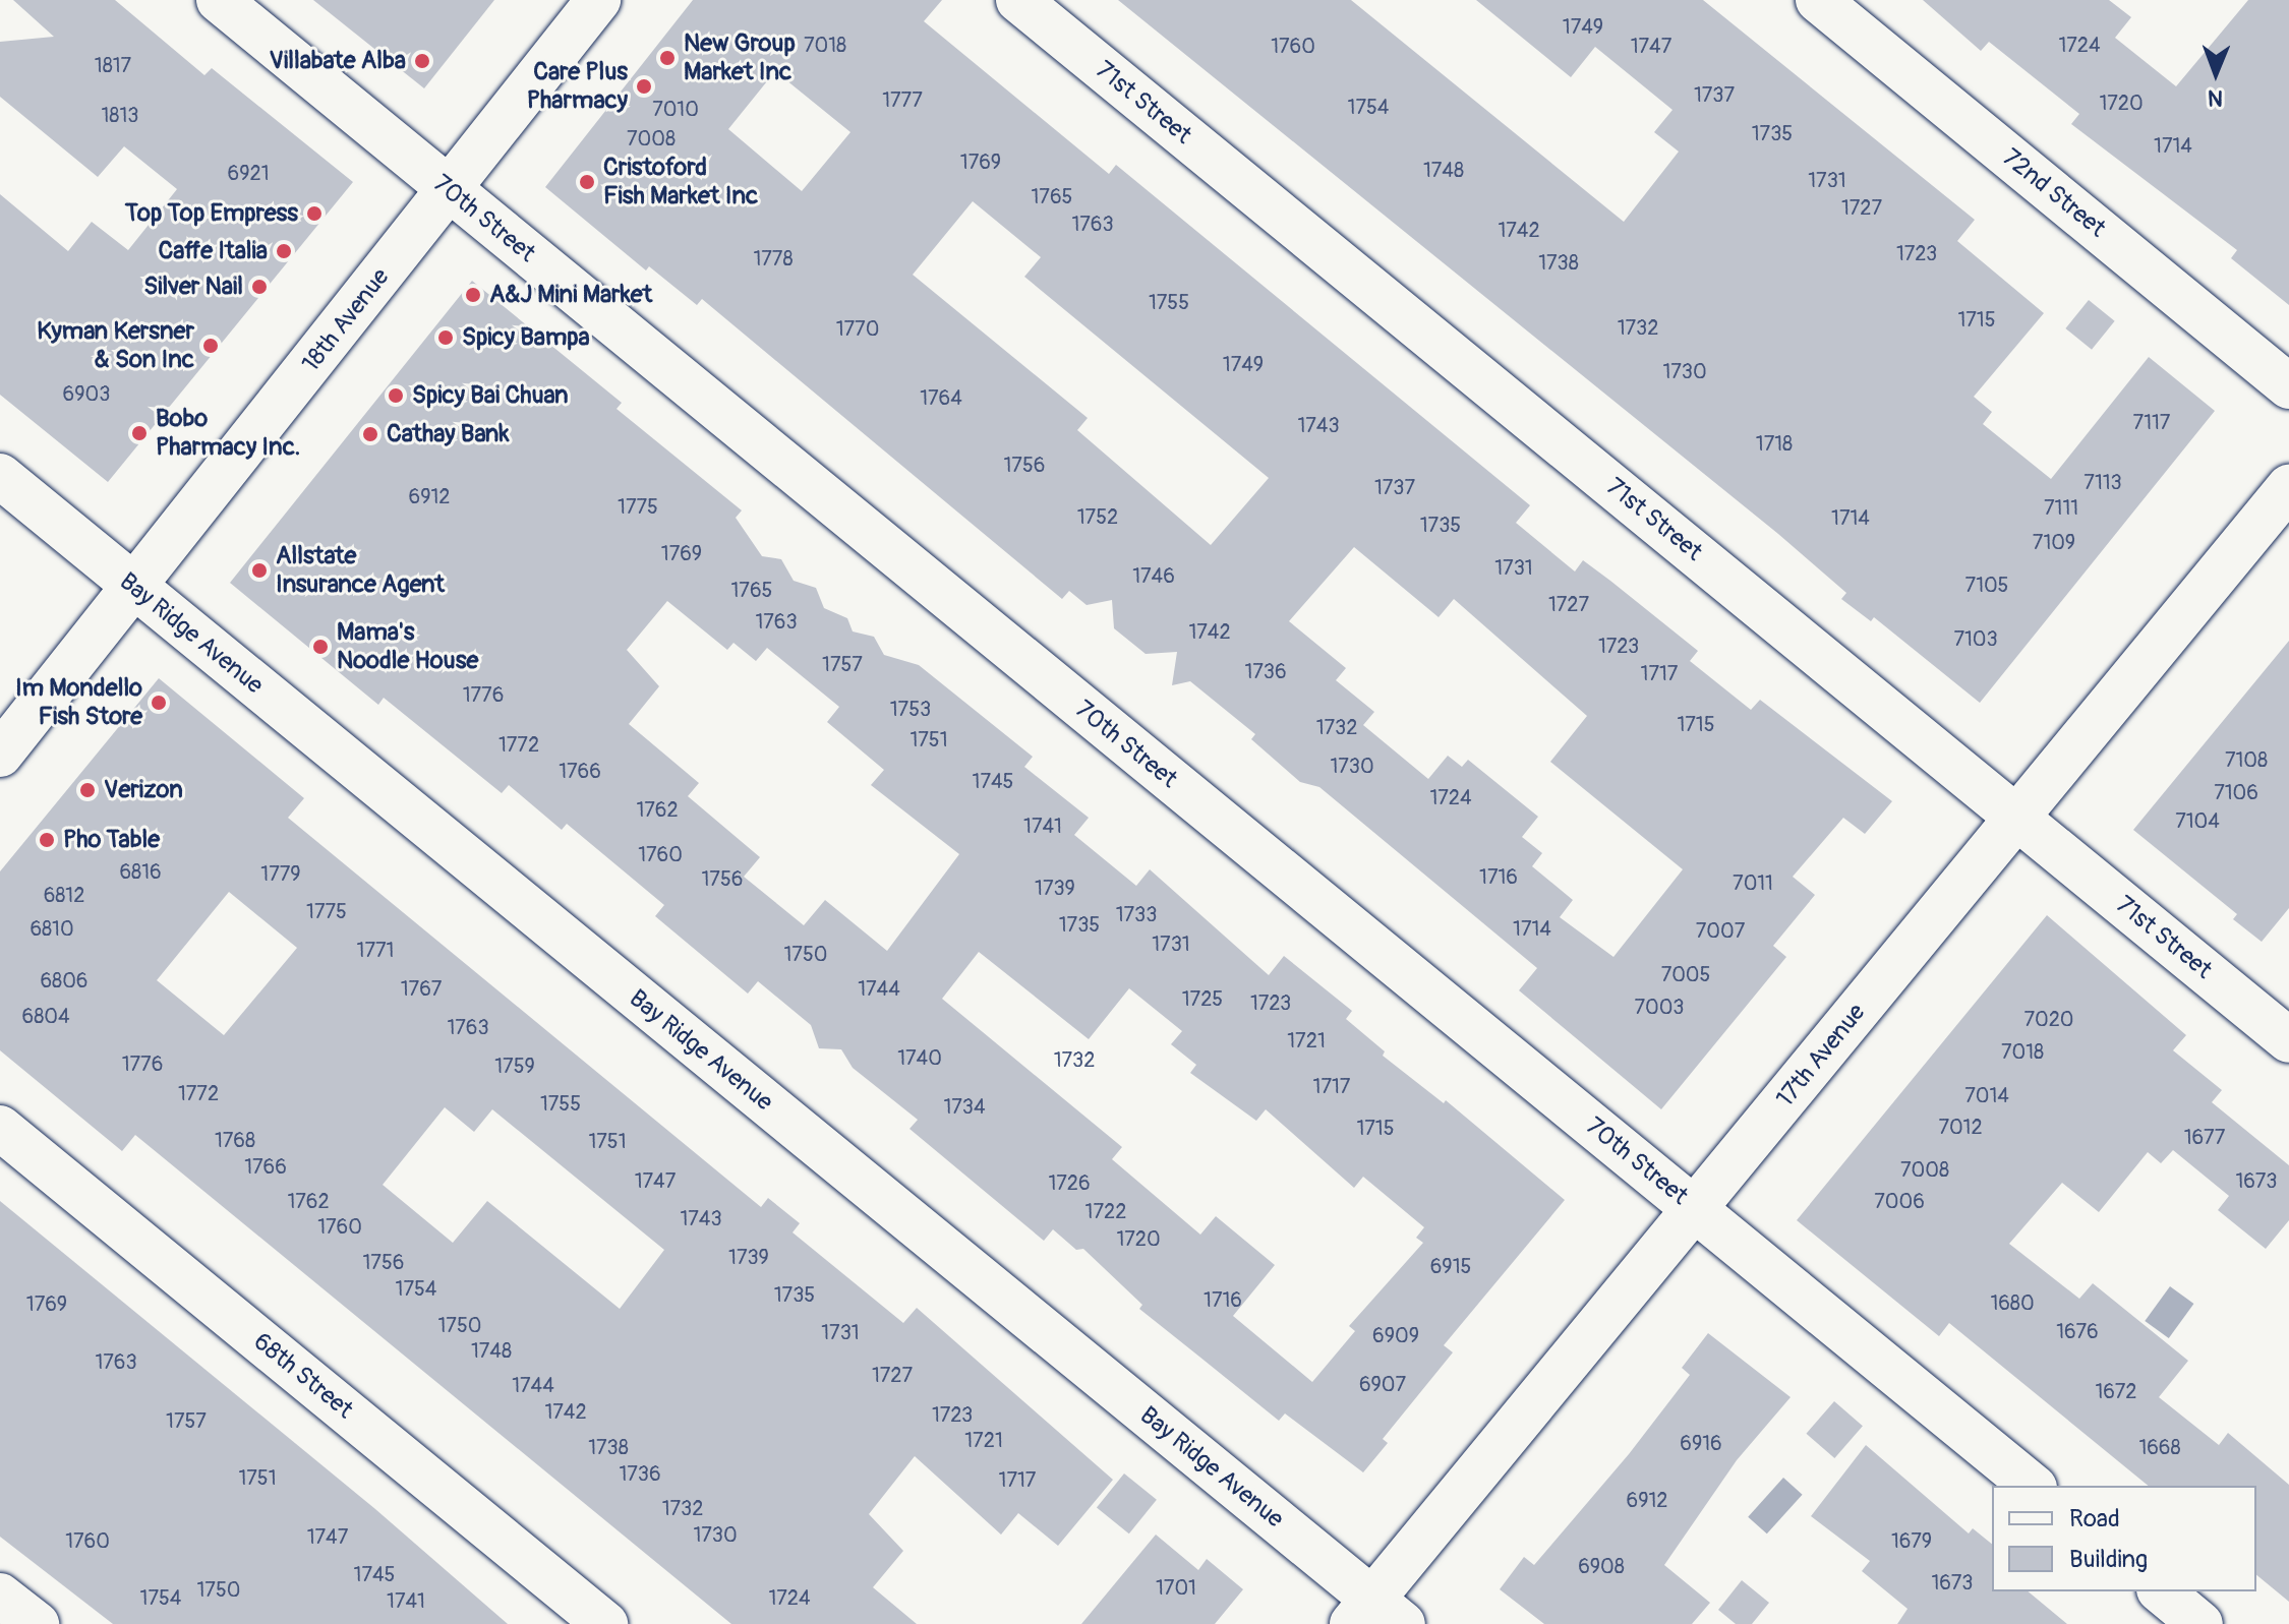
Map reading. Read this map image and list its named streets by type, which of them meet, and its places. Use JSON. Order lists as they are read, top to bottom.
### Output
{
  "streets": {
    "street": [
      "71st Street",
      "72nd Street",
      "70th Street",
      "18th Avenue",
      "Bay Ridge Avenue",
      "17th Avenue",
      "68th Street"
    ]
  },
  "crossings": [
    ["71st Street", "17th Avenue"],
    ["70th Street", "18th Avenue"],
    ["70th Street", "17th Avenue"],
    ["18th Avenue", "Bay Ridge Avenue"],
    ["Bay Ridge Avenue", "17th Avenue"]
  ],
  "places": [
    "New Group Market Inc",
    "Villabate Alba",
    "Care Plus Pharmacy",
    "Cristoford Fish Market Inc",
    "Top Top Empress",
    "Caffe Italia",
    "Silver Nail",
    "A&J Mini Market",
    "Spicy Bampa",
    "Kyman Kersner & Son Inc",
    "Spicy Bai Chuan",
    "Bobo Pharmacy Inc.",
    "Cathay Bank",
    "Allstate Insurance Agent",
    "Mama's Noodle House",
    "Im Mondello Fish Store",
    "Verizon",
    "Pho Table"
  ],
  "house_numbers": [
    "1749",
    "7018",
    "1724",
    "1760",
    "1747",
    "1817",
    "1737",
    "1777",
    "1720",
    "1754",
    "7010",
    "1813",
    "1735",
    "7008",
    "1714",
    "1769",
    "1748",
    "6921",
    "1731",
    "1765",
    "1727",
    "1763",
    "1742",
    "1723",
    "1778",
    "1738",
    "1755",
    "1715",
    "1732",
    "1770",
    "1749",
    "1730",
    "6903",
    "1764",
    "7117",
    "1743",
    "1718",
    "1756",
    "7113",
    "1737",
    "6912",
    "1775",
    "7111",
    "1752",
    "1714",
    "1735",
    "7109",
    "1769",
    "1731",
    "1746",
    "7105",
    "1765",
    "1727",
    "1763",
    "1742",
    "7103",
    "1723",
    "1757",
    "1736",
    "1717",
    "1776",
    "1753",
    "1715",
    "1732",
    "1751",
    "1772",
    "7108",
    "1730",
    "1766",
    "1745",
    "7106",
    "1724",
    "1762",
    "7104",
    "1741",
    "1760",
    "6816",
    "1779",
    "1716",
    "1756",
    "7011",
    "1739",
    "6812",
    "1775",
    "1733",
    "1735",
    "6810",
    "1714",
    "7007",
    "1731",
    "1771",
    "1750",
    "7005",
    "6806",
    "1767",
    "1744",
    "1725",
    "1723",
    "7003",
    "6804",
    "7020",
    "1763",
    "1721",
    "7018",
    "1740",
    "1732",
    "1776",
    "1759",
    "1717",
    "1772",
    "7014",
    "1755",
    "1734",
    "7012",
    "1715",
    "1677",
    "1768",
    "1751",
    "1766",
    "7008",
    "1747",
    "1673",
    "1726",
    "1762",
    "7006",
    "1722",
    "1743",
    "1760",
    "1720",
    "1739",
    "1756",
    "6915",
    "1754",
    "1735",
    "1716",
    "1680",
    "1769",
    "1750",
    "1676",
    "1731",
    "6909",
    "1748",
    "1763",
    "1727",
    "6907",
    "1744",
    "1672",
    "1742",
    "1723",
    "1757",
    "1721",
    "6916",
    "1738",
    "1668",
    "1736",
    "1751",
    "1717",
    "6912",
    "1732",
    "1730",
    "1747",
    "1760",
    "1679",
    "6908",
    "1745",
    "1673",
    "1701",
    "1750",
    "1754",
    "1724",
    "1741"
  ],
  "legend": ["Road", "Building"],
  "north": "bottom"
}
